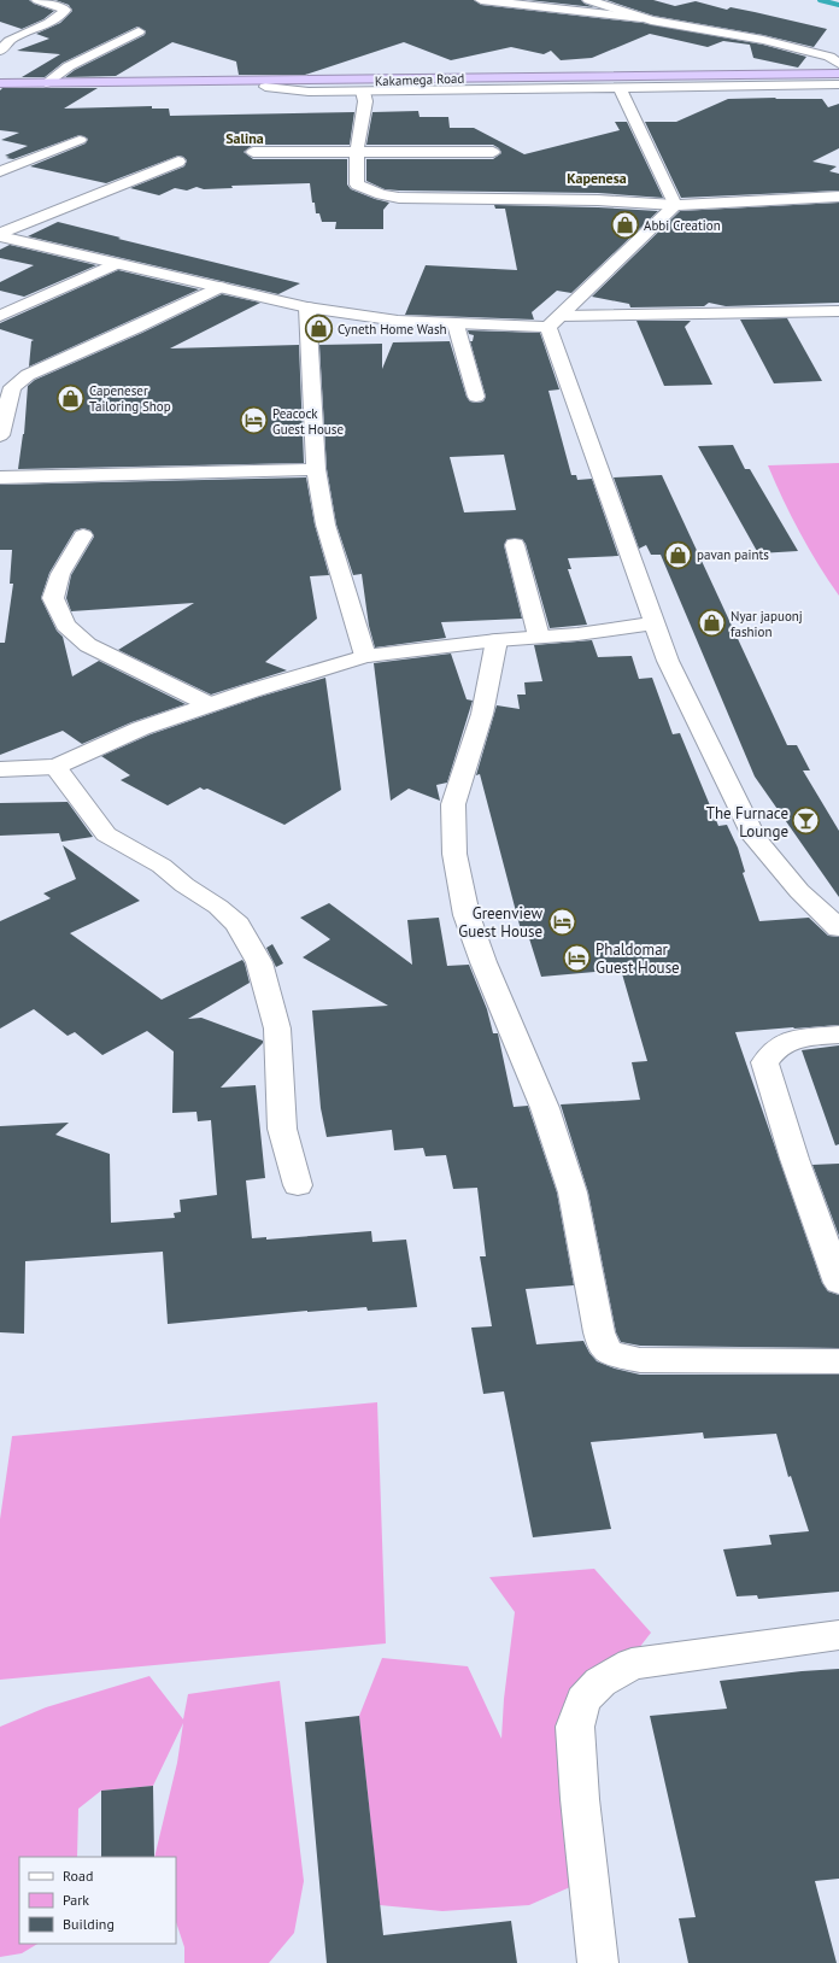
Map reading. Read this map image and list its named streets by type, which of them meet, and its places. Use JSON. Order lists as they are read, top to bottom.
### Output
{
  "streets": {
    "highway": ["Kakamega Road"]
  },
  "districts": ["Salina", "Kapenesa"],
  "places": {
    "shop": [
      "Abbi Creation",
      "Cyneth Home Wash",
      "Capeneser Tailoring Shop",
      "pavan paints",
      "Nyar japuonj fashion"
    ],
    "hotel": ["Peacock Guest House", "Greenview Guest House", "Phaldomar Guest House"],
    "bar": ["The Furnace Lounge"]
  },
  "legend": ["Road", "Park", "Building"]
}
